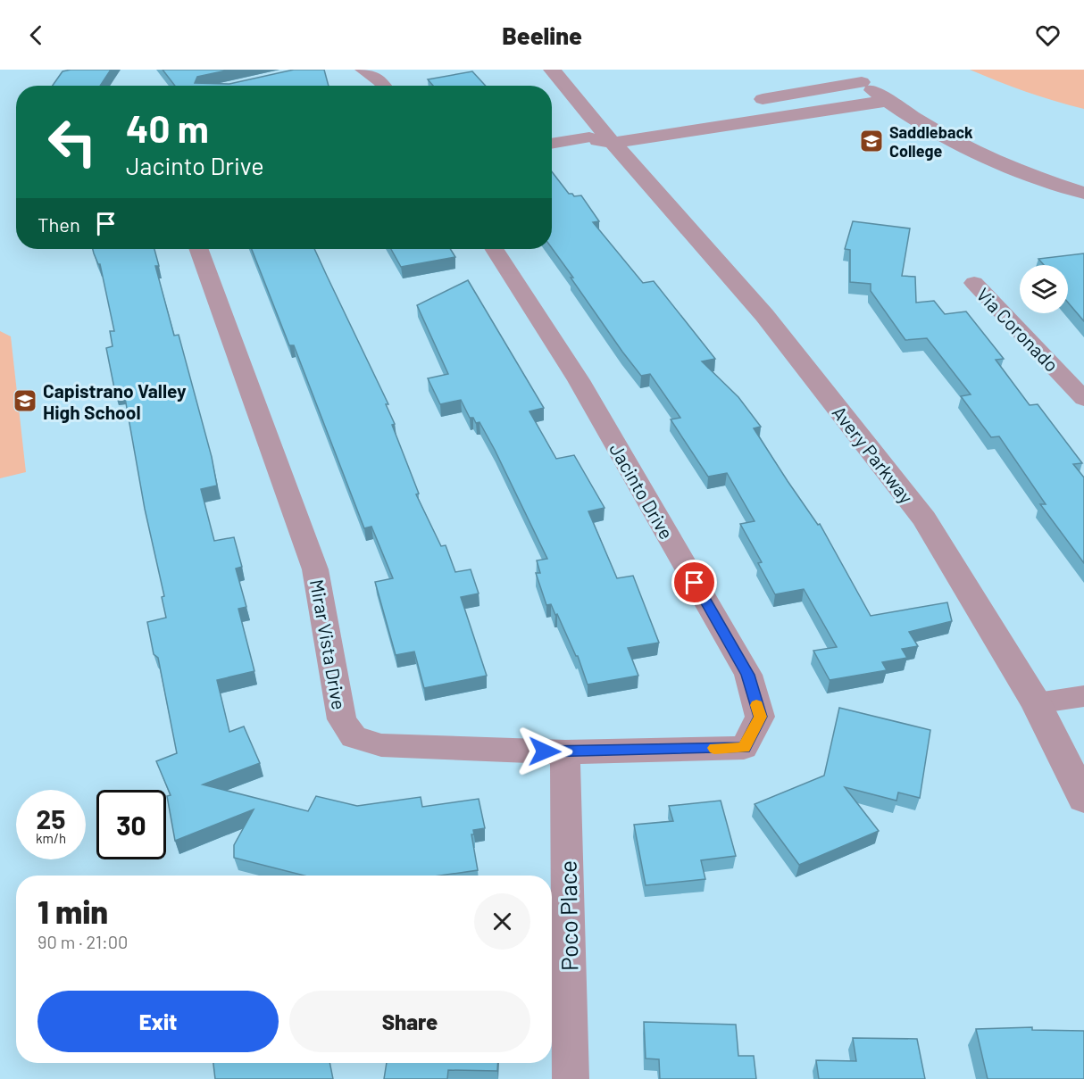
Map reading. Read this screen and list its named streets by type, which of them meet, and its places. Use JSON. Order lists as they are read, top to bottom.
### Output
{
  "streets": {
    "street": [
      "Via Coronado",
      "Avery Parkway",
      "Jacinto Drive",
      "Mirar Vista Drive",
      "Poco Place"
    ]
  },
  "crossings": [
    ["Jacinto Drive", "Mirar Vista Drive"],
    ["Mirar Vista Drive", "Poco Place"]
  ],
  "places": {
    "school or university": ["Saddleback College", "Capistrano Valley High School"]
  },
  "page": {
    "header": "Beeline",
    "turn": ["40 m", "Jacinto Drive"],
    "then": "Then",
    "speed": "25 km/h",
    "limit": "30",
    "heading": ["1 min", "90 m · 21:00"],
    "buttons": ["Exit", "Share"]
  }
}
